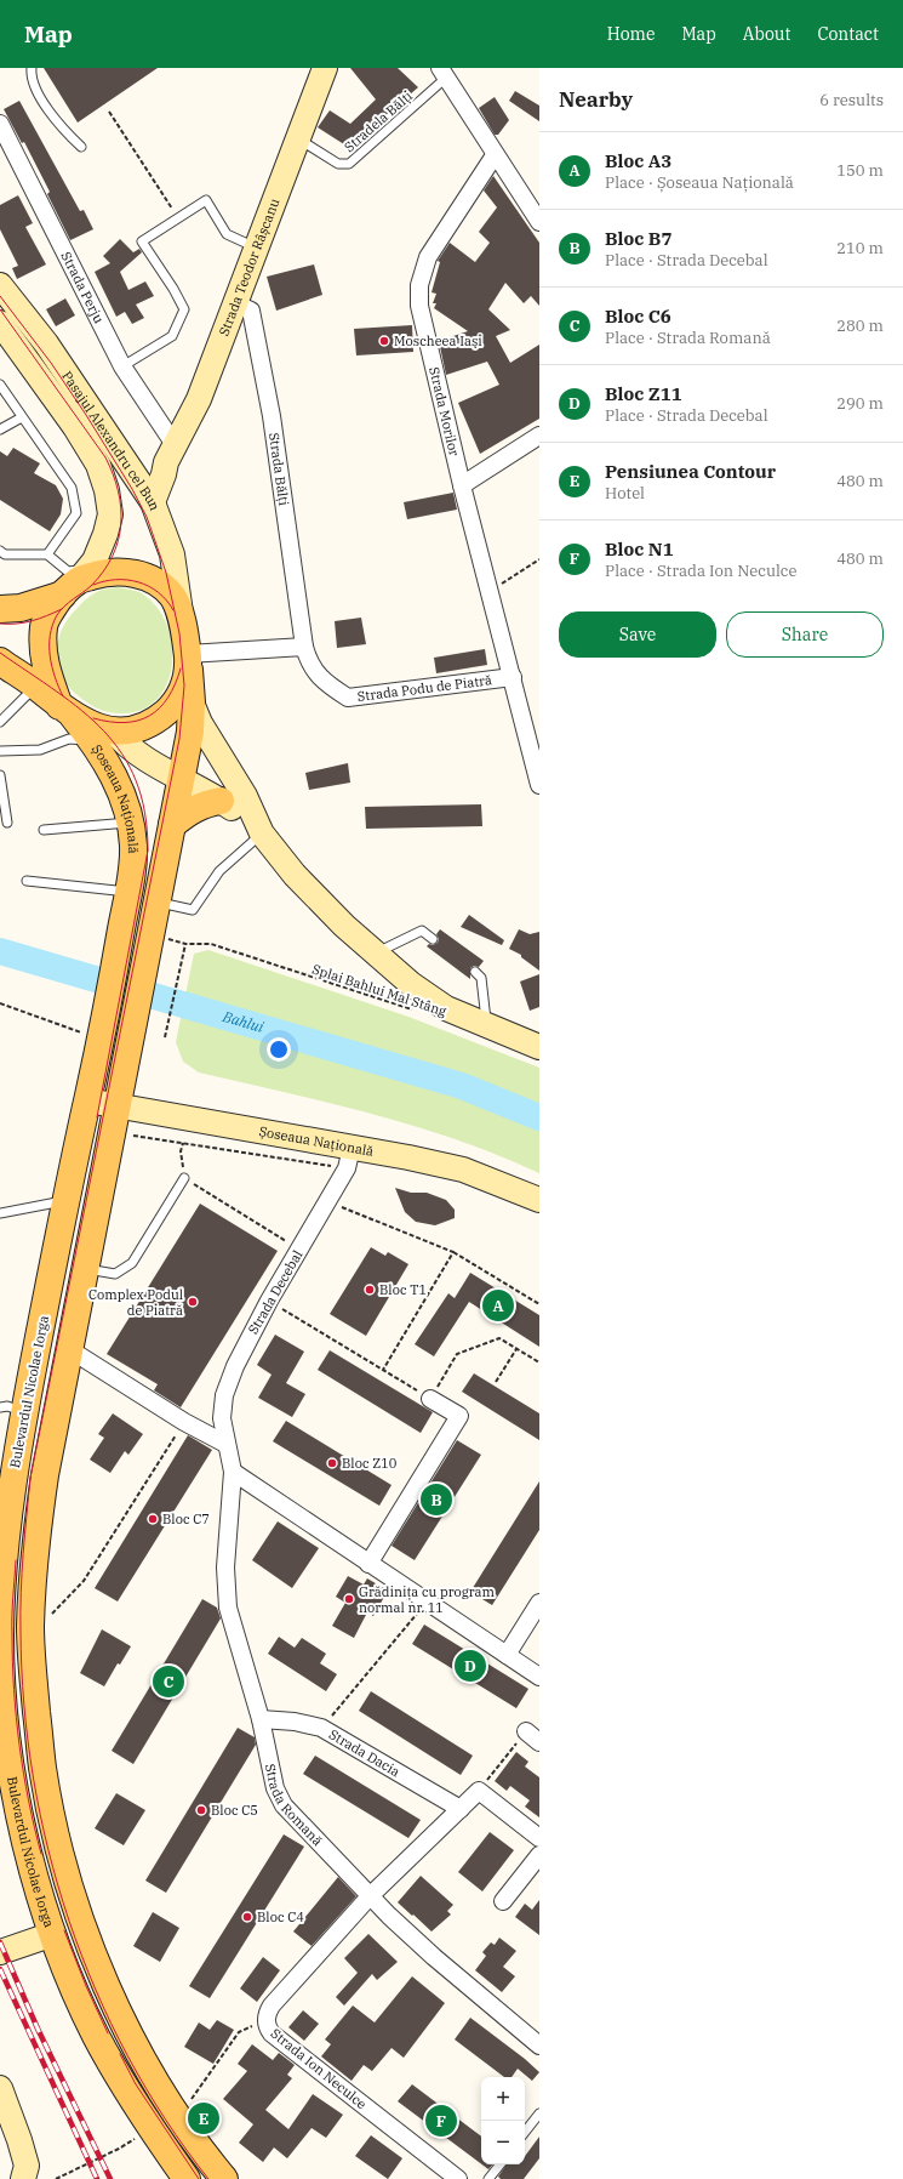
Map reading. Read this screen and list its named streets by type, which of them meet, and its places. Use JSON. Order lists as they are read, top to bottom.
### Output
{
  "streets": {
    "main road": [
      "Strada Teodor Râșcanu",
      "Pasajul Alexandru cel Bun",
      "Șoseaua Națională",
      "Bulevardul Nicolae Iorga"
    ],
    "street": [
      "Strada Perju",
      "Strada Morilor",
      "Strada Bălți",
      "Strada Podu de Piatră",
      "Strada Decebal",
      "Strada Dacia",
      "Strada Romană",
      "Strada Ion Neculce"
    ],
    "lane": ["Stradela Bălți"],
    "path": ["Splai Bahlui Mal Stâng"]
  },
  "crossings": [
    ["Stradela Bălți", "Strada Teodor Râșcanu"],
    ["Strada Teodor Râșcanu", "Strada Perju"],
    ["Strada Teodor Râșcanu", "Pasajul Alexandru cel Bun"],
    ["Strada Teodor Râșcanu", "Strada Bălți"],
    ["Strada Morilor", "Strada Podu de Piatră"],
    ["Pasajul Alexandru cel Bun", "Șoseaua Națională"],
    ["Strada Bălți", "Strada Podu de Piatră"],
    ["Șoseaua Națională", "Strada Decebal"],
    ["Șoseaua Națională", "Bulevardul Nicolae Iorga"],
    ["Splai Bahlui Mal Stâng", "Bulevardul Nicolae Iorga"],
    ["Strada Decebal", "Strada Romană"],
    ["Strada Dacia", "Strada Romană"],
    ["Strada Romană", "Strada Ion Neculce"]
  ],
  "water": ["Bahlui"],
  "places": [
    "Moscheea Iaşi",
    "Bloc T1",
    "Complex Podul de Piatră",
    "Bloc Z10",
    "Bloc C7",
    "Grădinița cu program normal nr. 11",
    "Bloc C5",
    "Bloc C4"
  ],
  "page": {
    "header": "Map",
    "nav": [
      "Home",
      "Map",
      "About",
      "Contact"
    ],
    "heading": ["Nearby", "6 results"],
    "list": [
      {
        "mark": "A",
        "name": "Bloc A3",
        "note": "Place · Șoseaua Națională",
        "value": "150 m"
      },
      {
        "mark": "B",
        "name": "Bloc B7",
        "note": "Place · Strada Decebal",
        "value": "210 m"
      },
      {
        "mark": "C",
        "name": "Bloc C6",
        "note": "Place · Strada Romană",
        "value": "280 m"
      },
      {
        "mark": "D",
        "name": "Bloc Z11",
        "note": "Place · Strada Decebal",
        "value": "290 m"
      },
      {
        "mark": "E",
        "name": "Pensiunea Contour",
        "note": "Hotel",
        "value": "480 m"
      },
      {
        "mark": "F",
        "name": "Bloc N1",
        "note": "Place · Strada Ion Neculce",
        "value": "480 m"
      }
    ],
    "buttons": ["Save", "Share"],
    "pins": [
      "A",
      "B",
      "D",
      "C",
      "E",
      "F"
    ],
    "map_buttons": ["+", "−"]
  }
}
